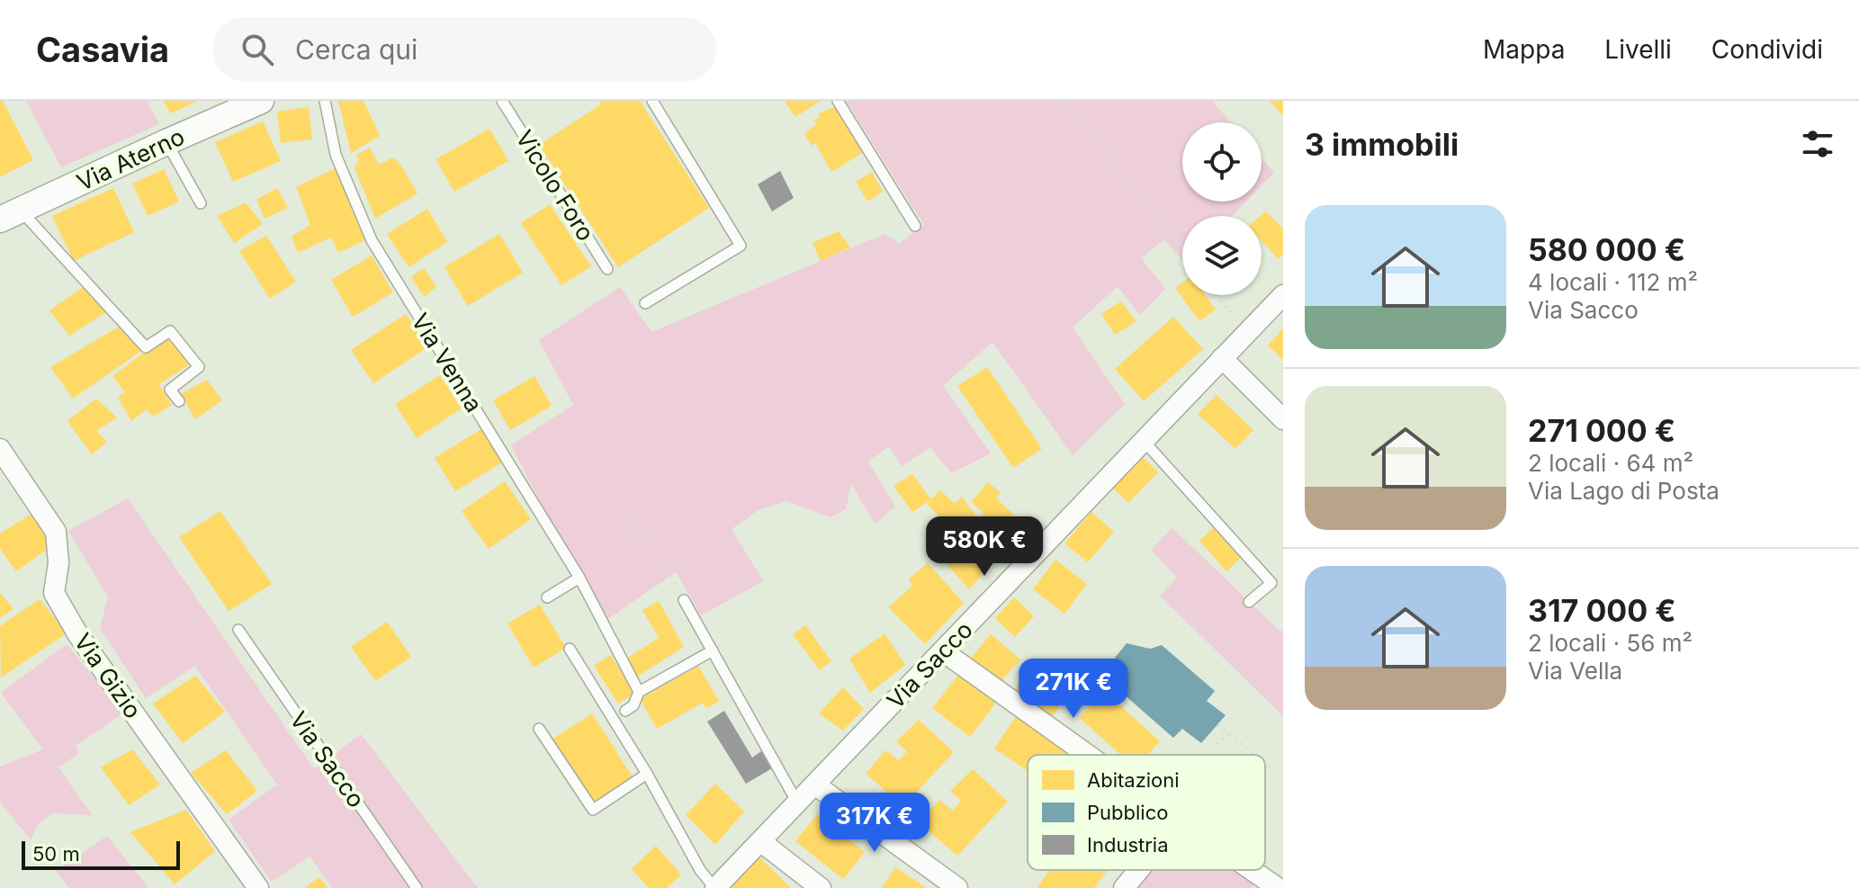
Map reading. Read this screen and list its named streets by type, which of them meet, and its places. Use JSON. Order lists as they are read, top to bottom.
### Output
{
  "streets": {
    "street": ["Via Aterno", "Via Sacco", "Via Gizio"],
    "lane": ["Vicolo Foro", "Via Venna"]
  },
  "legend": ["Abitazioni", "Pubblico", "Industria"],
  "scale_bar": "50 m",
  "page": {
    "header": "Casavia",
    "search": "Cerca qui",
    "nav": ["Mappa", "Livelli", "Condividi"],
    "heading": "3 immobili",
    "list": [
      {
        "name": "580 000 €",
        "note": "4 locali · 112 m² · Via Sacco"
      },
      {
        "name": "271 000 €",
        "note": "2 locali · 64 m² · Via Lago di Posta"
      },
      {
        "name": "317 000 €",
        "note": "2 locali · 56 m² · Via Vella"
      }
    ],
    "price": ["580K €", "271K €", "317K €"],
    "scale": "50 m"
  }
}
